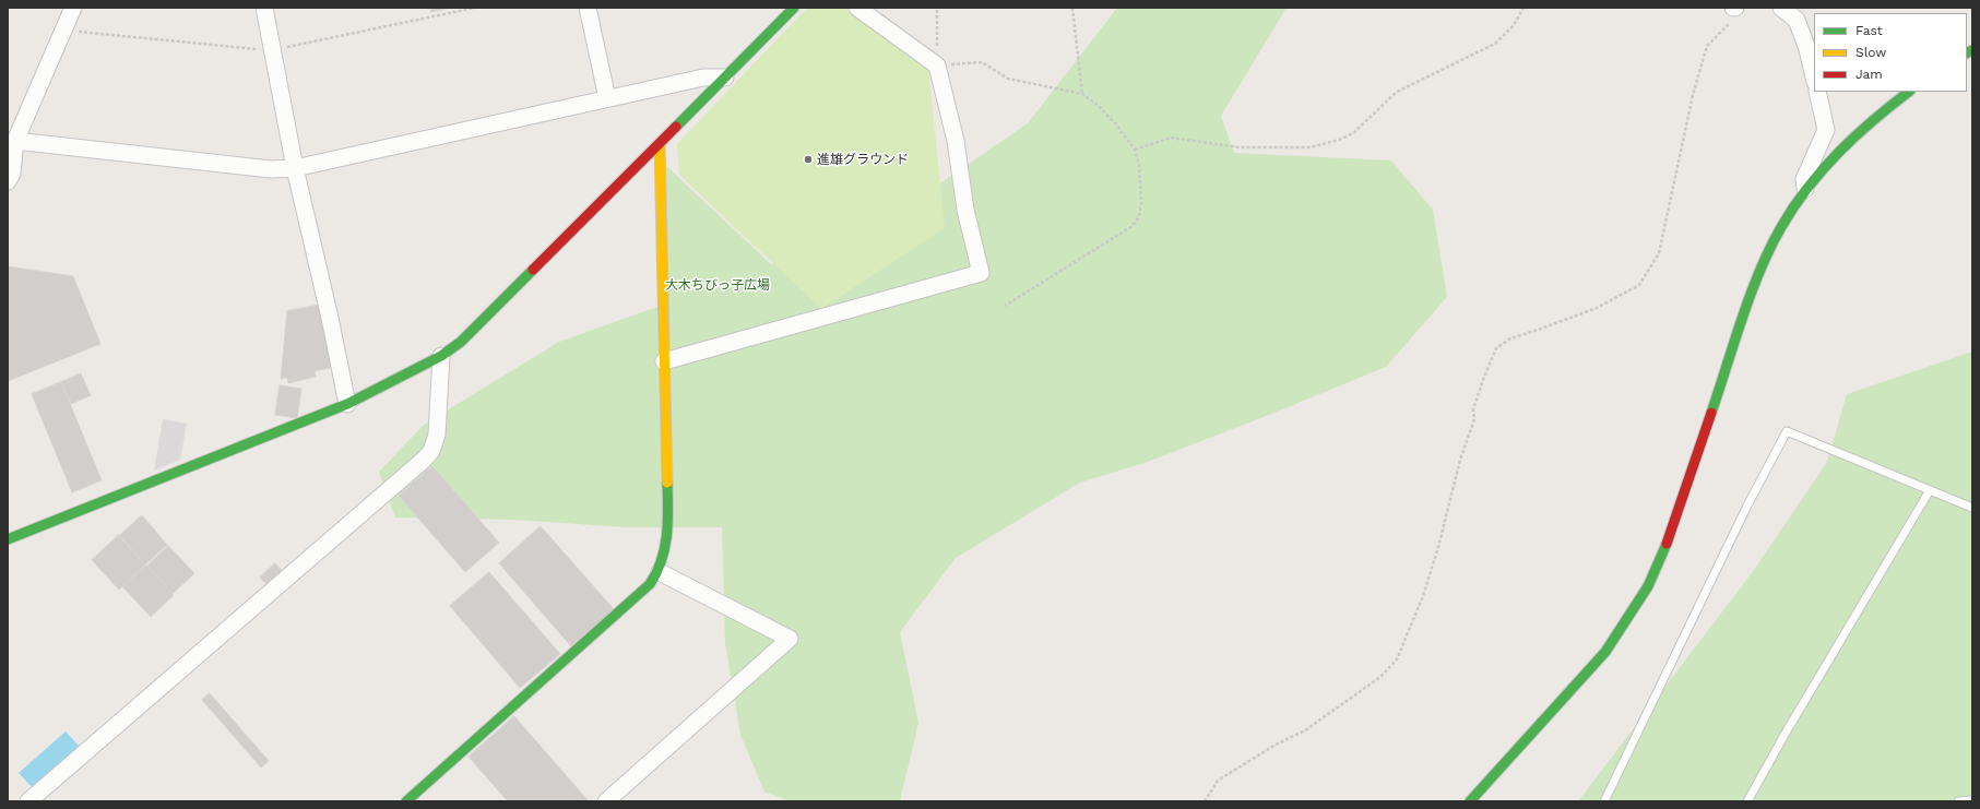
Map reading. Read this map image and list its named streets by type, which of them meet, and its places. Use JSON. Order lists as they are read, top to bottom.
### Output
{
  "parks": ["大木ちびっ子広場"],
  "places": ["進雄グラウンド"],
  "legend": ["Fast", "Slow", "Jam"]
}
